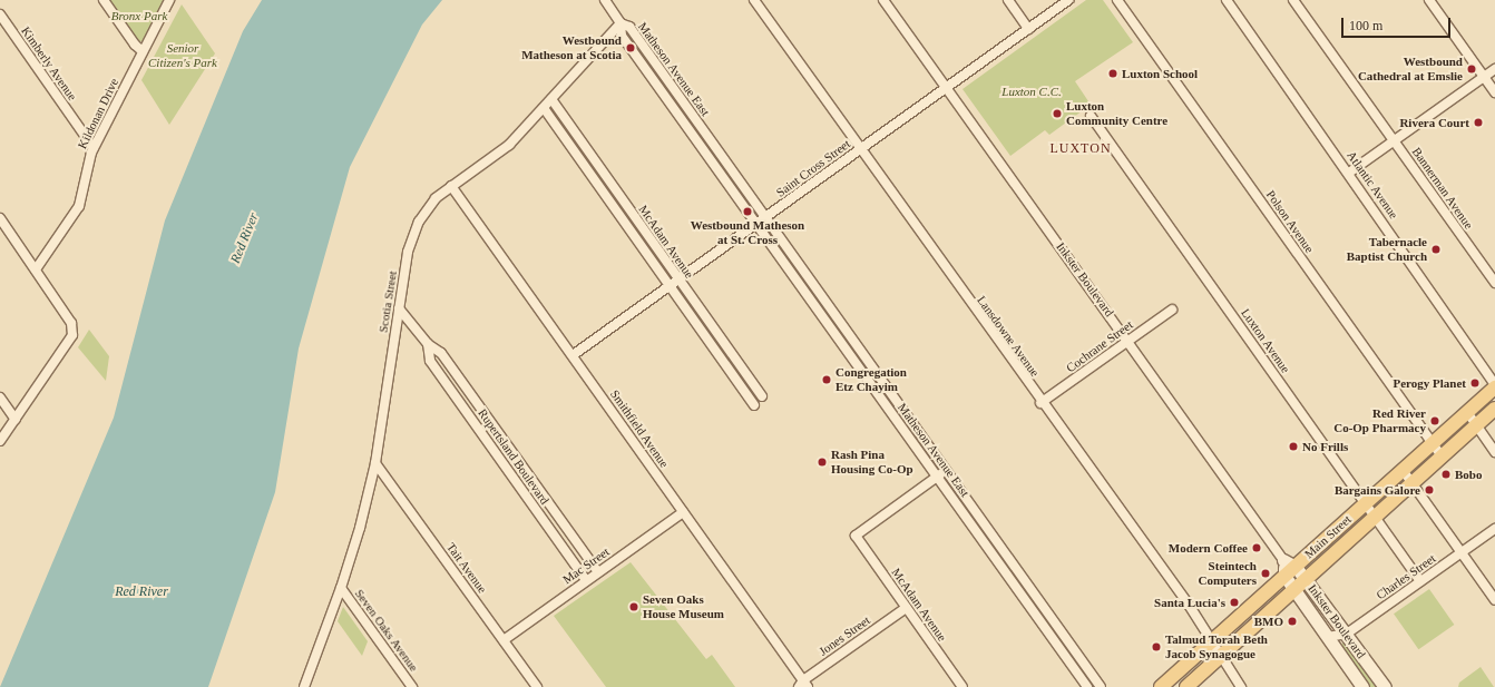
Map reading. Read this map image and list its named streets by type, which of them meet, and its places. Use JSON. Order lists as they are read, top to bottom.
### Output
{
  "streets": {
    "main road": ["Inkster Boulevard", "Main Street"],
    "street": [
      "Kimberly Avenue",
      "Matheson Avenue East",
      "Kildonan Drive",
      "Saint Cross Street",
      "Atlantic Avenue",
      "Bannerman Avenue",
      "Polson Avenue",
      "McAdam Avenue",
      "Scotia Street",
      "Lansdowne Avenue",
      "Luxton Avenue",
      "Cochrane Street",
      "Smithfield Avenue",
      "Rupertsland Boulevard",
      "Mac Street",
      "Tait Avenue",
      "Charles Street",
      "Seven Oaks Avenue",
      "Jones Street"
    ]
  },
  "crossings": [
    ["Kimberly Avenue", "Kildonan Drive"],
    ["Matheson Avenue East", "Saint Cross Street"],
    ["Matheson Avenue East", "McAdam Avenue"],
    ["Matheson Avenue East", "Scotia Street"],
    ["Saint Cross Street", "McAdam Avenue"],
    ["Saint Cross Street", "Inkster Boulevard"],
    ["Saint Cross Street", "Lansdowne Avenue"],
    ["Saint Cross Street", "Smithfield Avenue"],
    ["Atlantic Avenue", "Main Street"],
    ["Polson Avenue", "Main Street"],
    ["McAdam Avenue", "Scotia Street"],
    ["McAdam Avenue", "Jones Street"],
    ["Inkster Boulevard", "Cochrane Street"],
    ["Inkster Boulevard", "Main Street"],
    ["Inkster Boulevard", "Charles Street"],
    ["Scotia Street", "Smithfield Avenue"],
    ["Scotia Street", "Rupertsland Boulevard"],
    ["Scotia Street", "Tait Avenue"],
    ["Scotia Street", "Seven Oaks Avenue"],
    ["Lansdowne Avenue", "Cochrane Street"],
    ["Lansdowne Avenue", "Main Street"],
    ["Luxton Avenue", "Main Street"],
    ["Luxton Avenue", "Charles Street"],
    ["Smithfield Avenue", "Mac Street"],
    ["Smithfield Avenue", "Jones Street"],
    ["Rupertsland Boulevard", "Mac Street"],
    ["Mac Street", "Tait Avenue"]
  ],
  "districts": ["LUXTON"],
  "water": ["Red River"],
  "parks": ["Bronx Park", "Senior Citizen's Park", "Luxton C.C."],
  "places": [
    "Westbound Matheson at Scotia",
    "Westbound Cathedral at Emslie",
    "Luxton School",
    "Luxton Community Centre",
    "Rivera Court",
    "Westbound Matheson at St. Cross",
    "Tabernacle Baptist Church",
    "Congregation Etz Chayim",
    "Perogy Planet",
    "Red River Co-Op Pharmacy",
    "No Frills",
    "Rash Pina Housing Co-Op",
    "Bobo",
    "Bargains Galore",
    "Modern Coffee",
    "Steintech Computers",
    "Santa Lucia's",
    "Seven Oaks House Museum",
    "BMO",
    "Talmud Torah Beth Jacob Synagogue"
  ],
  "scale_bar": "100 m"
}
